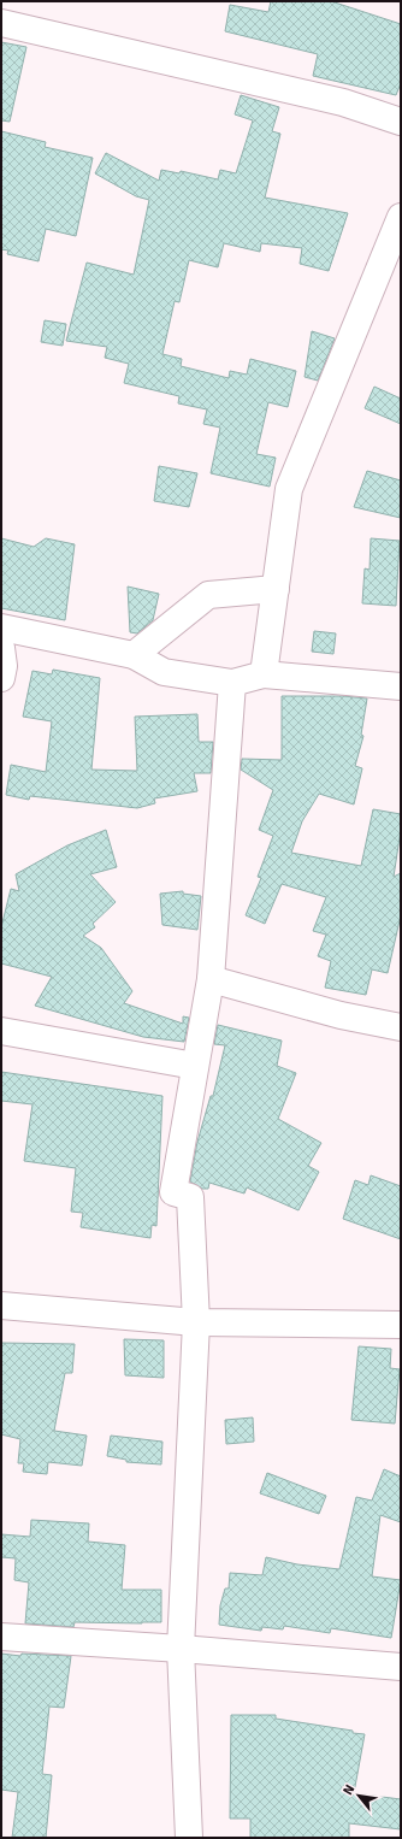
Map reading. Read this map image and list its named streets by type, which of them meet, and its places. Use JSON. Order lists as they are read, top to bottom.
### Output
{
  "north": "top left"
}
